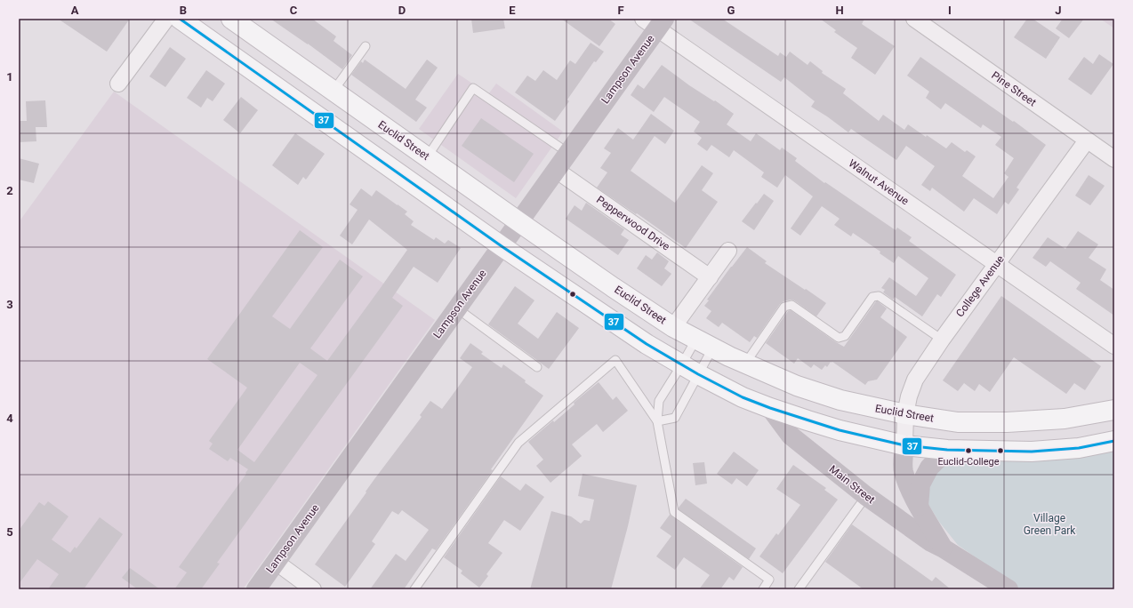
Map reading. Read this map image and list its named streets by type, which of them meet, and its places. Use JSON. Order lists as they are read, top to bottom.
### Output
{
  "streets": {
    "main road": ["Euclid Street"],
    "street": [
      "Lampson Avenue",
      "Pine Street",
      "Walnut Avenue",
      "Pepperwood Drive",
      "College Avenue",
      "Main Street"
    ]
  },
  "crossings": [
    ["Lampson Avenue", "Euclid Street"],
    ["Lampson Avenue", "Walnut Avenue"],
    ["Lampson Avenue", "Pepperwood Drive"],
    ["Pine Street", "College Avenue"],
    ["Euclid Street", "College Avenue"],
    ["Walnut Avenue", "College Avenue"],
    ["College Avenue", "Main Street"]
  ],
  "parks": ["Village Green Park"],
  "places": ["Euclid-College"],
  "lines": ["transit line 37"],
  "grid": {
    "columns": [
      "A",
      "B",
      "C",
      "D",
      "E",
      "F",
      "G",
      "H",
      "I",
      "J"
    ],
    "rows": [
      "1",
      "2",
      "3",
      "4",
      "5"
    ]
  }
}
